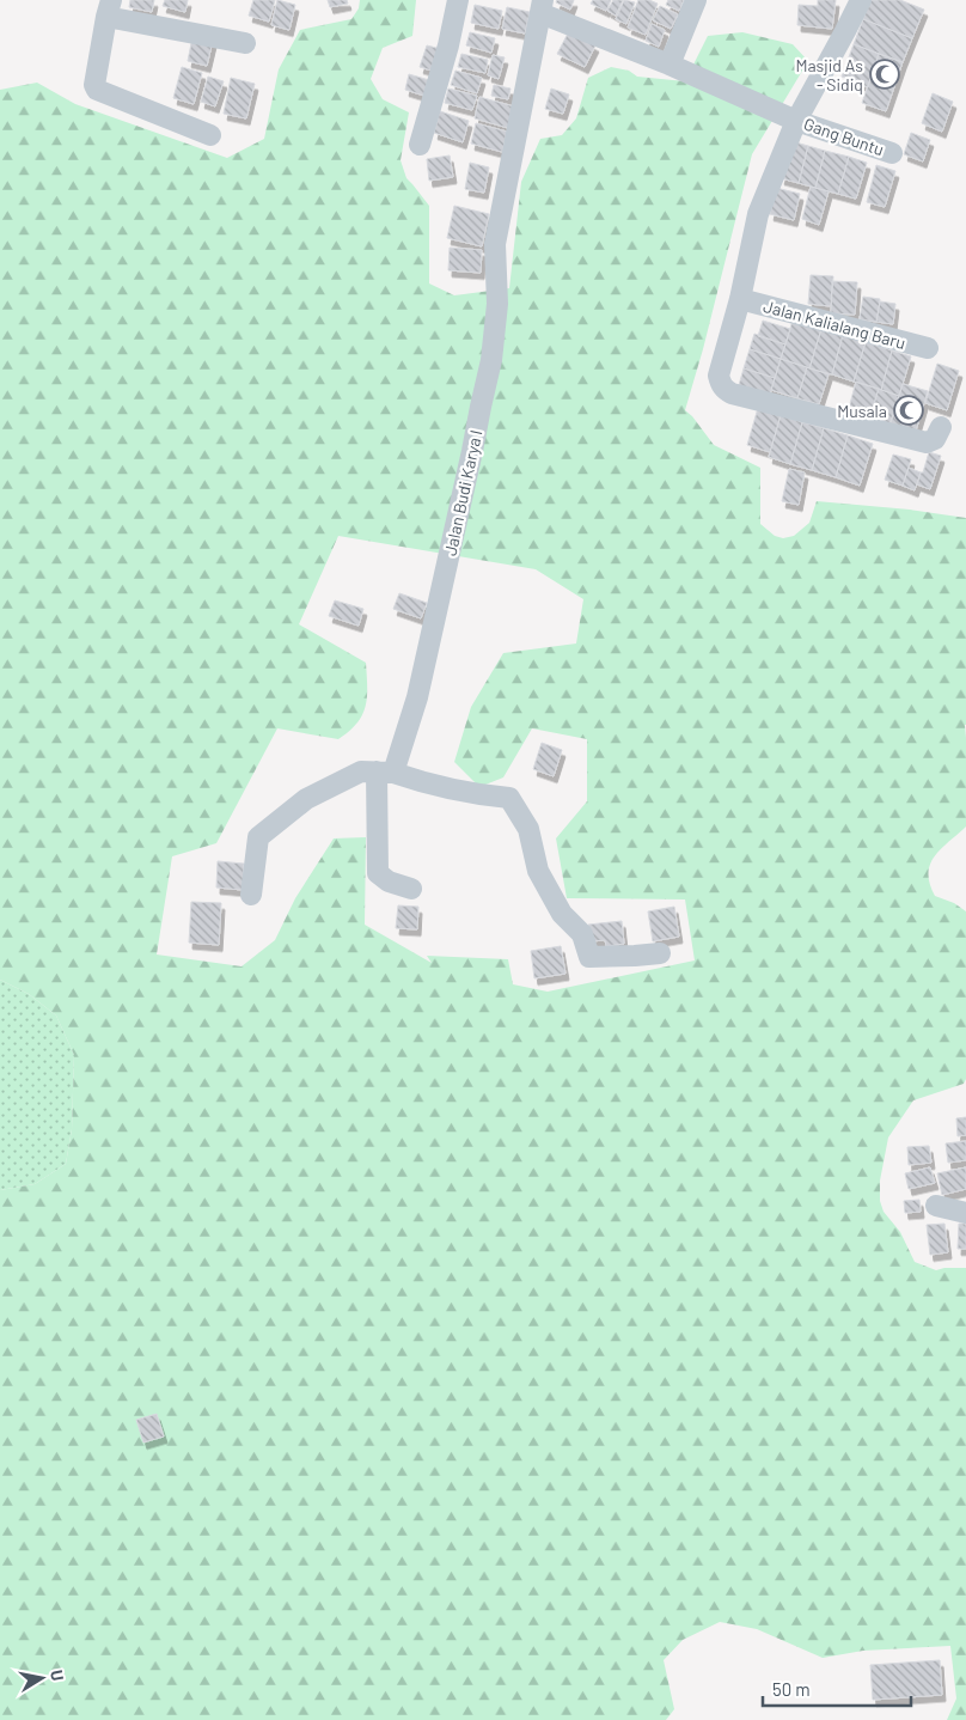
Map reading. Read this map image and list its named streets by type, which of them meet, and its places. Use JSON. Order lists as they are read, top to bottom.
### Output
{
  "streets": {
    "street": ["Gang Buntu", "Jalan Kalialang Baru", "Jalan Budi Karya I"]
  },
  "crossings": [
    ["Gang Buntu", "Jalan Kalialang Baru"]
  ],
  "places": {
    "mosque": ["Masjid As - Sidiq", "Musala"]
  },
  "scale_bar": "50 m",
  "north": "right"
}
